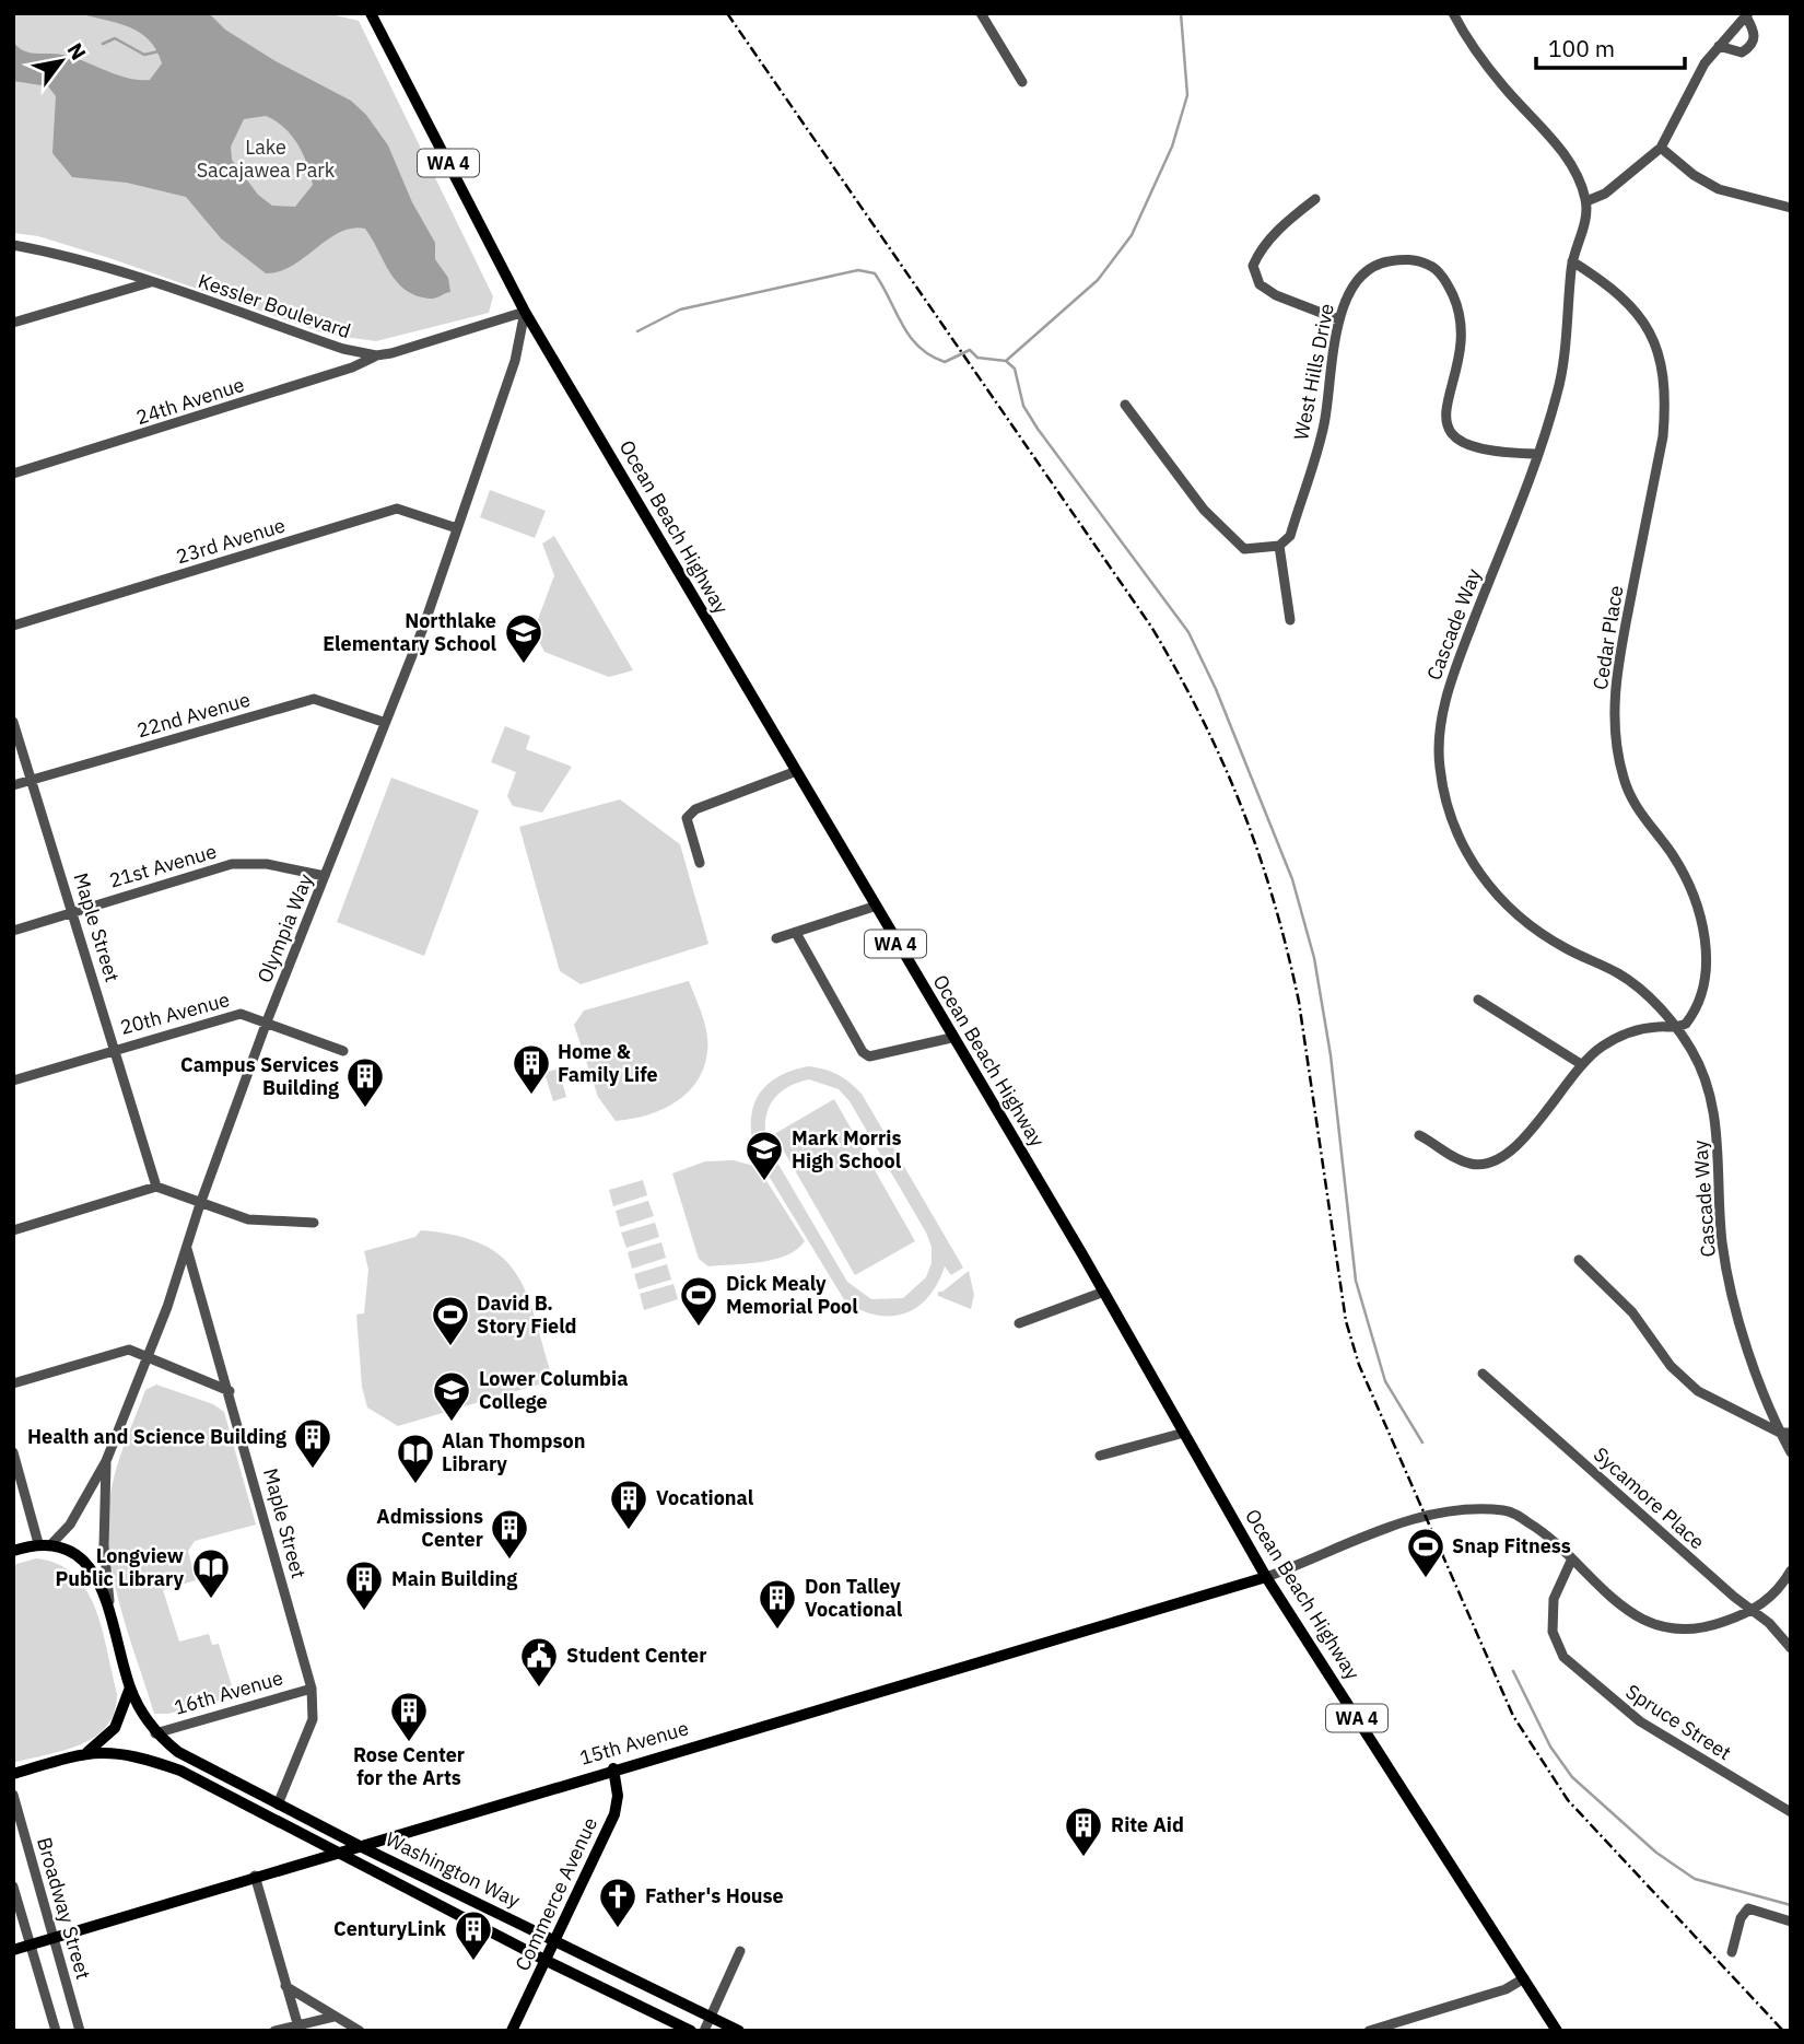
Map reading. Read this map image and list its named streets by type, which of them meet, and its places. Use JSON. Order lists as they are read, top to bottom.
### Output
{
  "streets": {
    "main road": [
      "WA 4",
      "Ocean Beach Highway",
      "15th Avenue",
      "Washington Way",
      "Commerce Avenue"
    ],
    "street": [
      "Kessler Boulevard",
      "West Hills Drive",
      "24th Avenue",
      "23rd Avenue",
      "Cascade Way",
      "Cedar Place",
      "22nd Avenue",
      "21st Avenue",
      "Maple Street",
      "Olympia Way",
      "20th Avenue",
      "Sycamore Place",
      "16th Avenue",
      "Spruce Street",
      "Broadway Street"
    ]
  },
  "crossings": [
    ["Kessler Boulevard", "24th Avenue"],
    ["Kessler Boulevard", "Ocean Beach Highway"],
    ["Kessler Boulevard", "Olympia Way"],
    ["West Hills Drive", "Cascade Way"],
    ["Ocean Beach Highway", "Olympia Way"],
    ["Ocean Beach Highway", "15th Avenue"],
    ["23rd Avenue", "Olympia Way"],
    ["Cascade Way", "Cedar Place"],
    ["22nd Avenue", "Maple Street"],
    ["22nd Avenue", "Olympia Way"],
    ["21st Avenue", "Maple Street"],
    ["21st Avenue", "Olympia Way"],
    ["Maple Street", "Olympia Way"],
    ["Maple Street", "20th Avenue"],
    ["Maple Street", "16th Avenue"],
    ["Maple Street", "Washington Way"],
    ["Olympia Way", "20th Avenue"],
    ["16th Avenue", "Washington Way"],
    ["15th Avenue", "Washington Way"],
    ["15th Avenue", "Commerce Avenue"],
    ["15th Avenue", "Broadway Street"],
    ["Washington Way", "Commerce Avenue"]
  ],
  "parks": ["Lake Sacajawea Park"],
  "places": {
    "school or university": ["Northlake Elementary School", "Mark Morris High School", "Lower Columbia College"],
    "building": [
      "Home & Family Life",
      "Campus Services Building",
      "Health and Science Building",
      "Vocational",
      "Admissions Center",
      "Main Building",
      "Don Talley Vocational",
      "Rose Center for the Arts",
      "Rite Aid",
      "CenturyLink"
    ],
    "sports": ["Dick Mealy Memorial Pool", "David B. Story Field", "Snap Fitness"],
    "library": ["Alan Thompson Library", "Longview Public Library"],
    "public building": ["Student Center"],
    "church": ["Father's House"]
  },
  "scale_bar": "100 m",
  "north": "top right"
}
